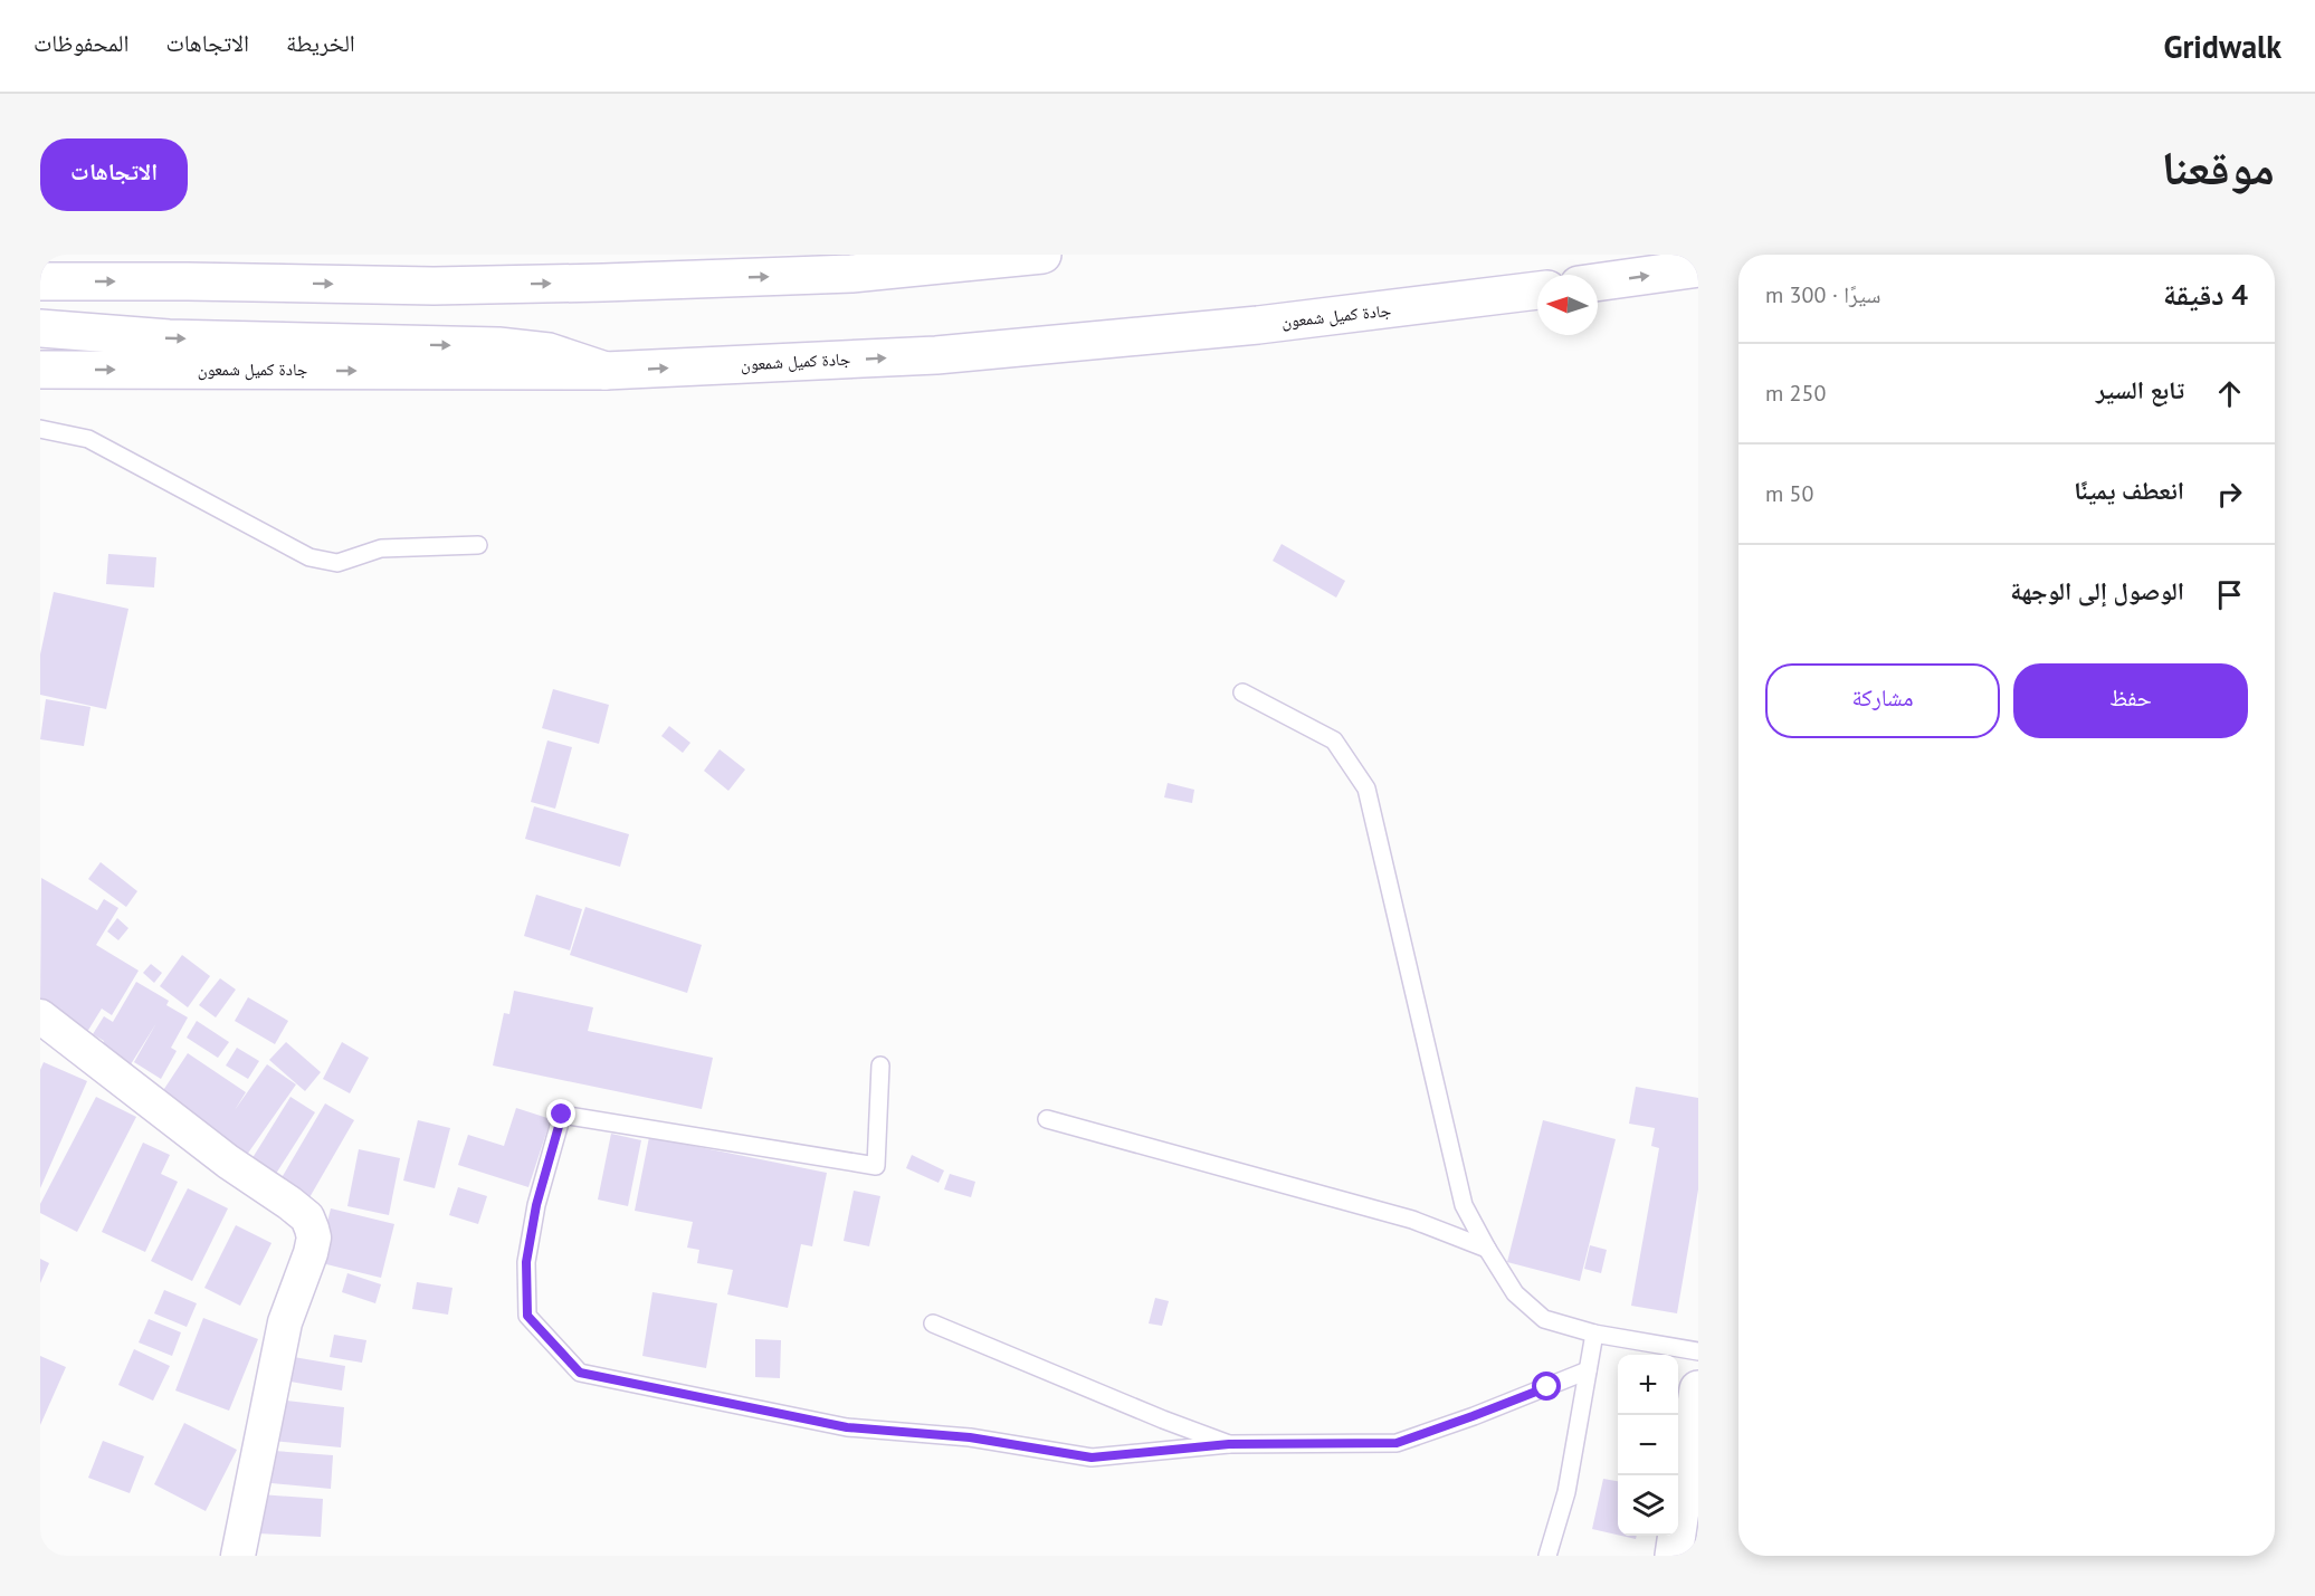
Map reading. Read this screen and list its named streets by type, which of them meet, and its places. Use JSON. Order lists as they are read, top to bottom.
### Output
{
  "streets": {
    "main road": ["جادة كميل شمعون"]
  },
  "north": "left",
  "page": {
    "header": "Gridwalk",
    "nav": ["الخريطة", "الاتجاهات", "المحفوظات"],
    "title": "موقعنا",
    "buttons": [
      "الاتجاهات",
      ["حفظ", "مشاركة"]
    ],
    "heading": ["4 دقيقة", "سيرًا · 300 m"],
    "list": [
      ["تابع السير", "250 m"],
      ["انعطف يمينًا", "50 m"],
      "الوصول إلى الوجهة"
    ],
    "map_buttons": ["+", "−"]
  }
}
